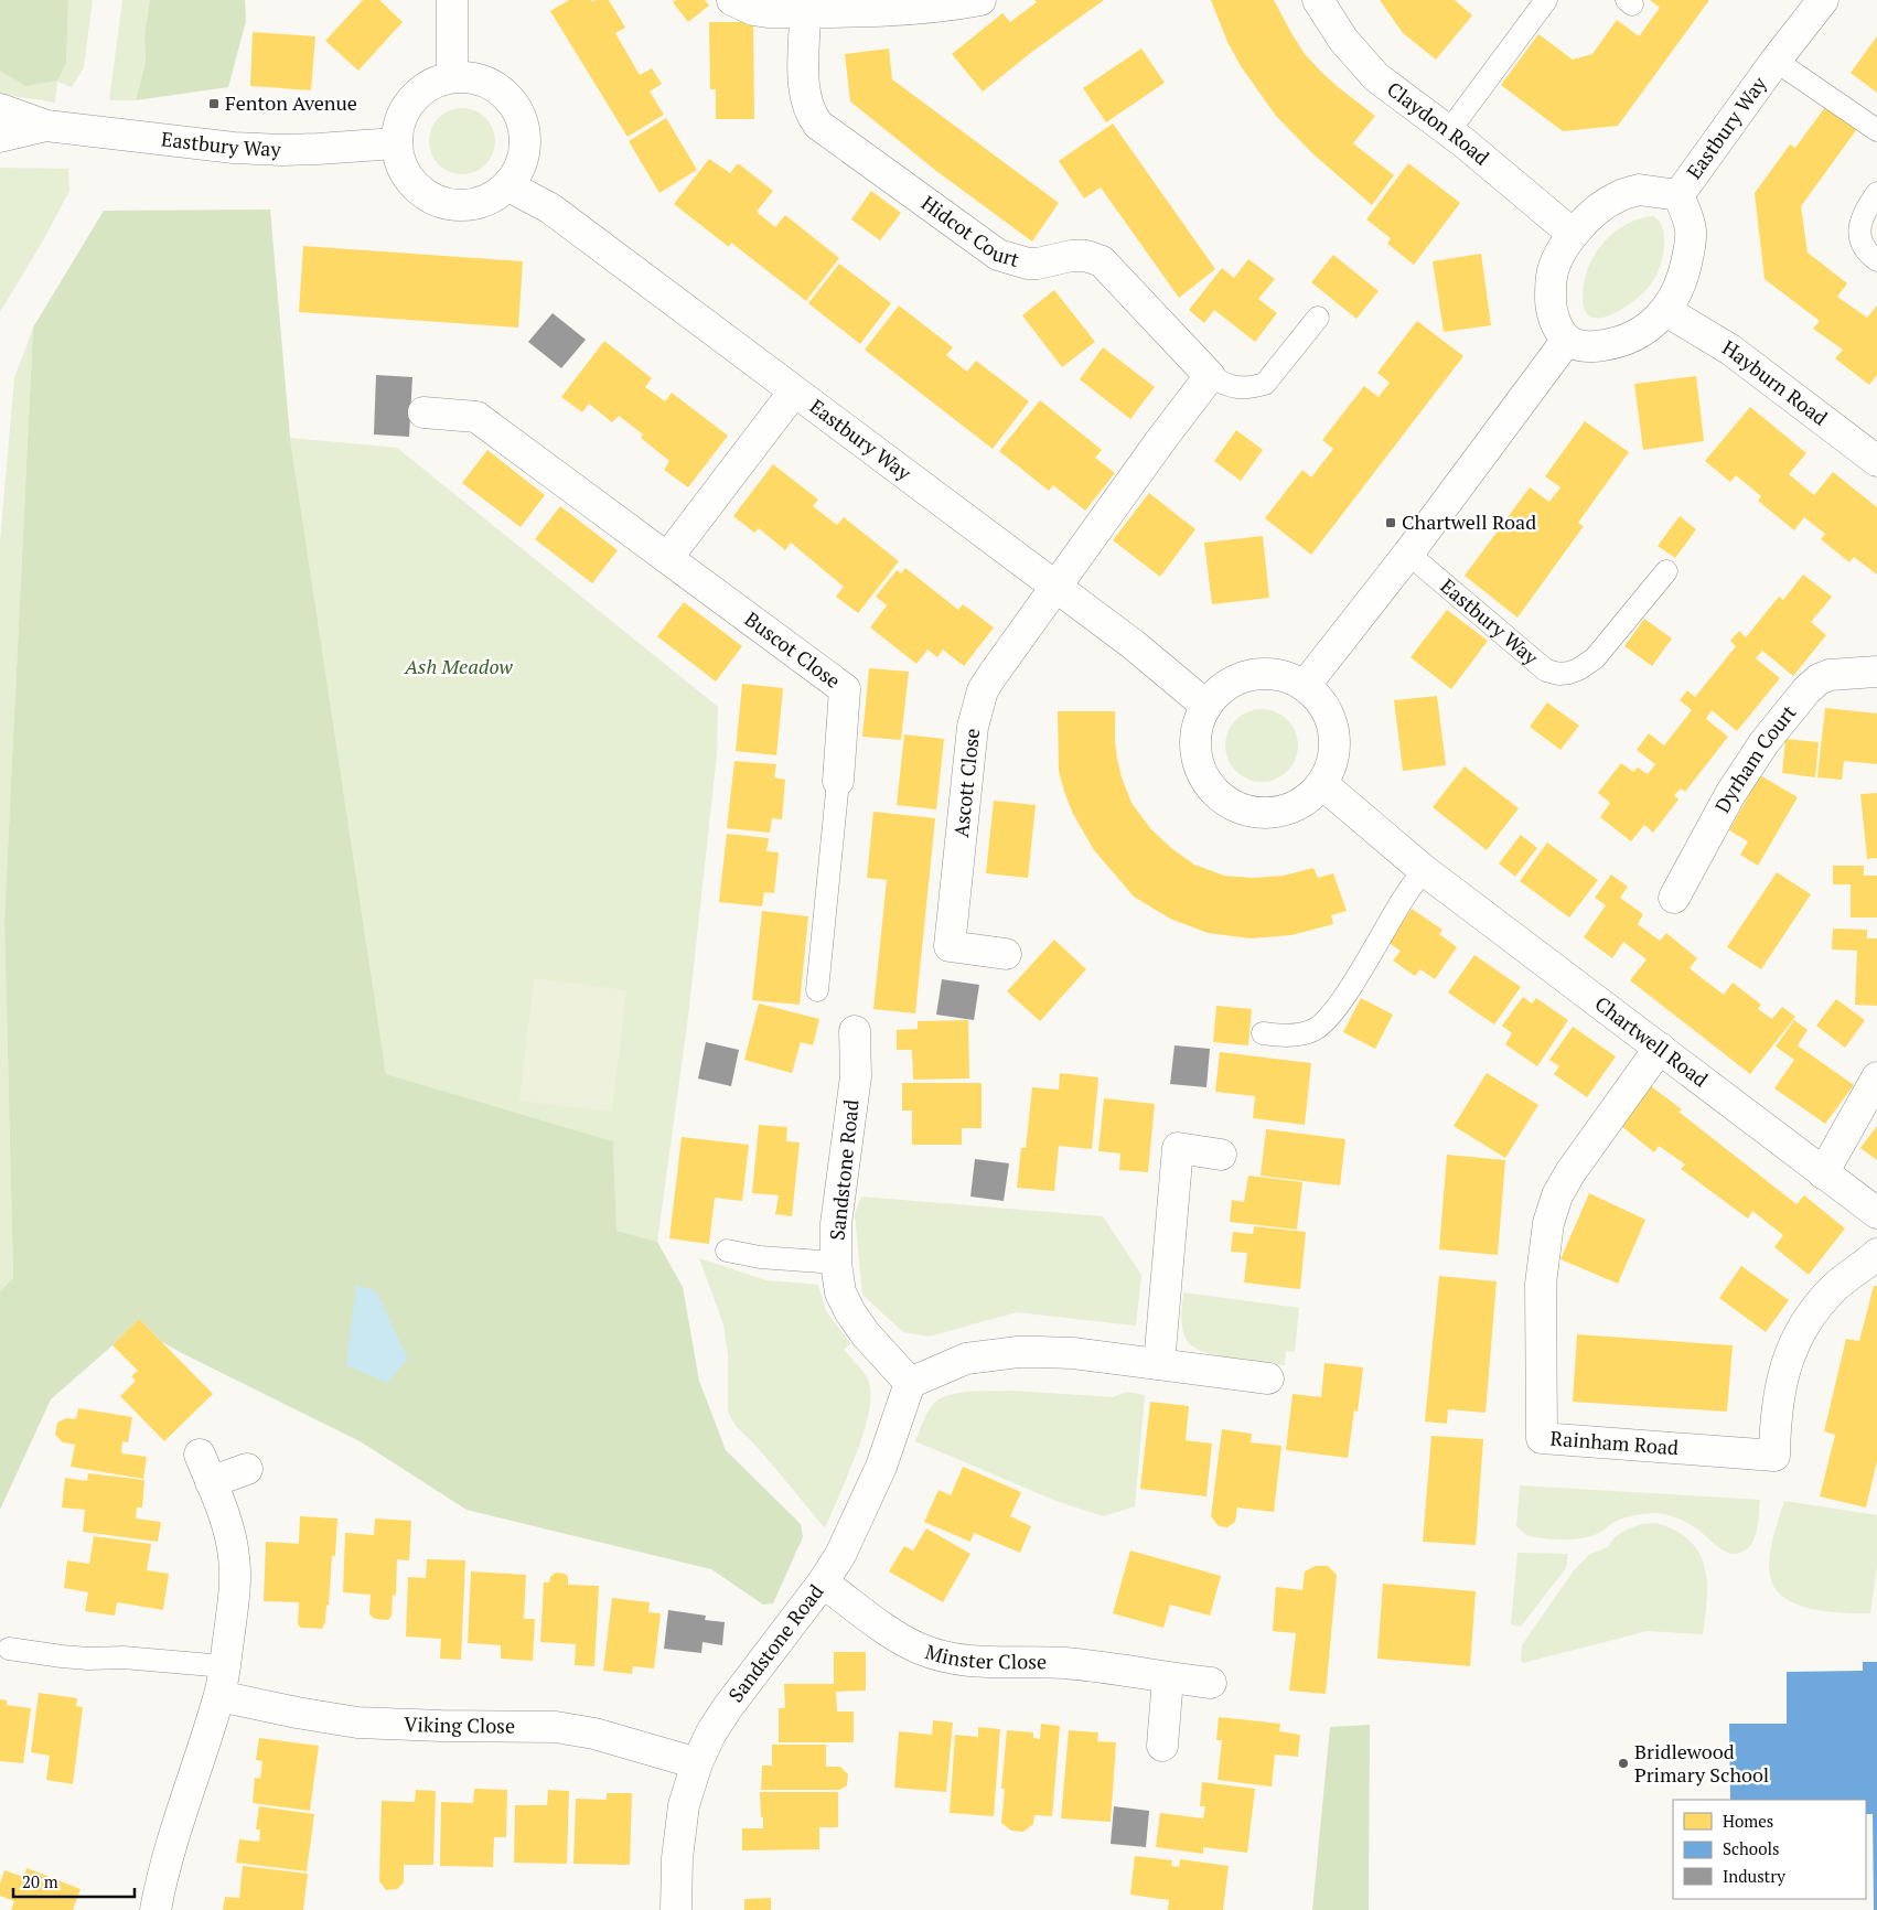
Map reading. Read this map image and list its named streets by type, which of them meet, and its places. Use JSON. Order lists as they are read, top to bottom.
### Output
{
  "streets": {
    "street": [
      "Claydon Road",
      "Eastbury Way",
      "Hidcot Court",
      "Hayburn Road",
      "Buscot Close",
      "Dyrham Court",
      "Ascott Close",
      "Chartwell Road",
      "Sandstone Road",
      "Rainham Road",
      "Minster Close",
      "Viking Close"
    ]
  },
  "crossings": [
    ["Claydon Road", "Eastbury Way"],
    ["Claydon Road", "Hayburn Road"],
    ["Eastbury Way", "Hayburn Road"],
    ["Eastbury Way", "Ascott Close"],
    ["Eastbury Way", "Chartwell Road"],
    ["Chartwell Road", "Rainham Road"],
    ["Sandstone Road", "Minster Close"],
    ["Sandstone Road", "Viking Close"]
  ],
  "parks": ["Ash Meadow"],
  "places": {
    "transit": ["Fenton Avenue", "Chartwell Road"],
    "other": ["Bridlewood Primary School"]
  },
  "legend": ["Homes", "Schools", "Industry"],
  "scale_bar": "20 m"
}
